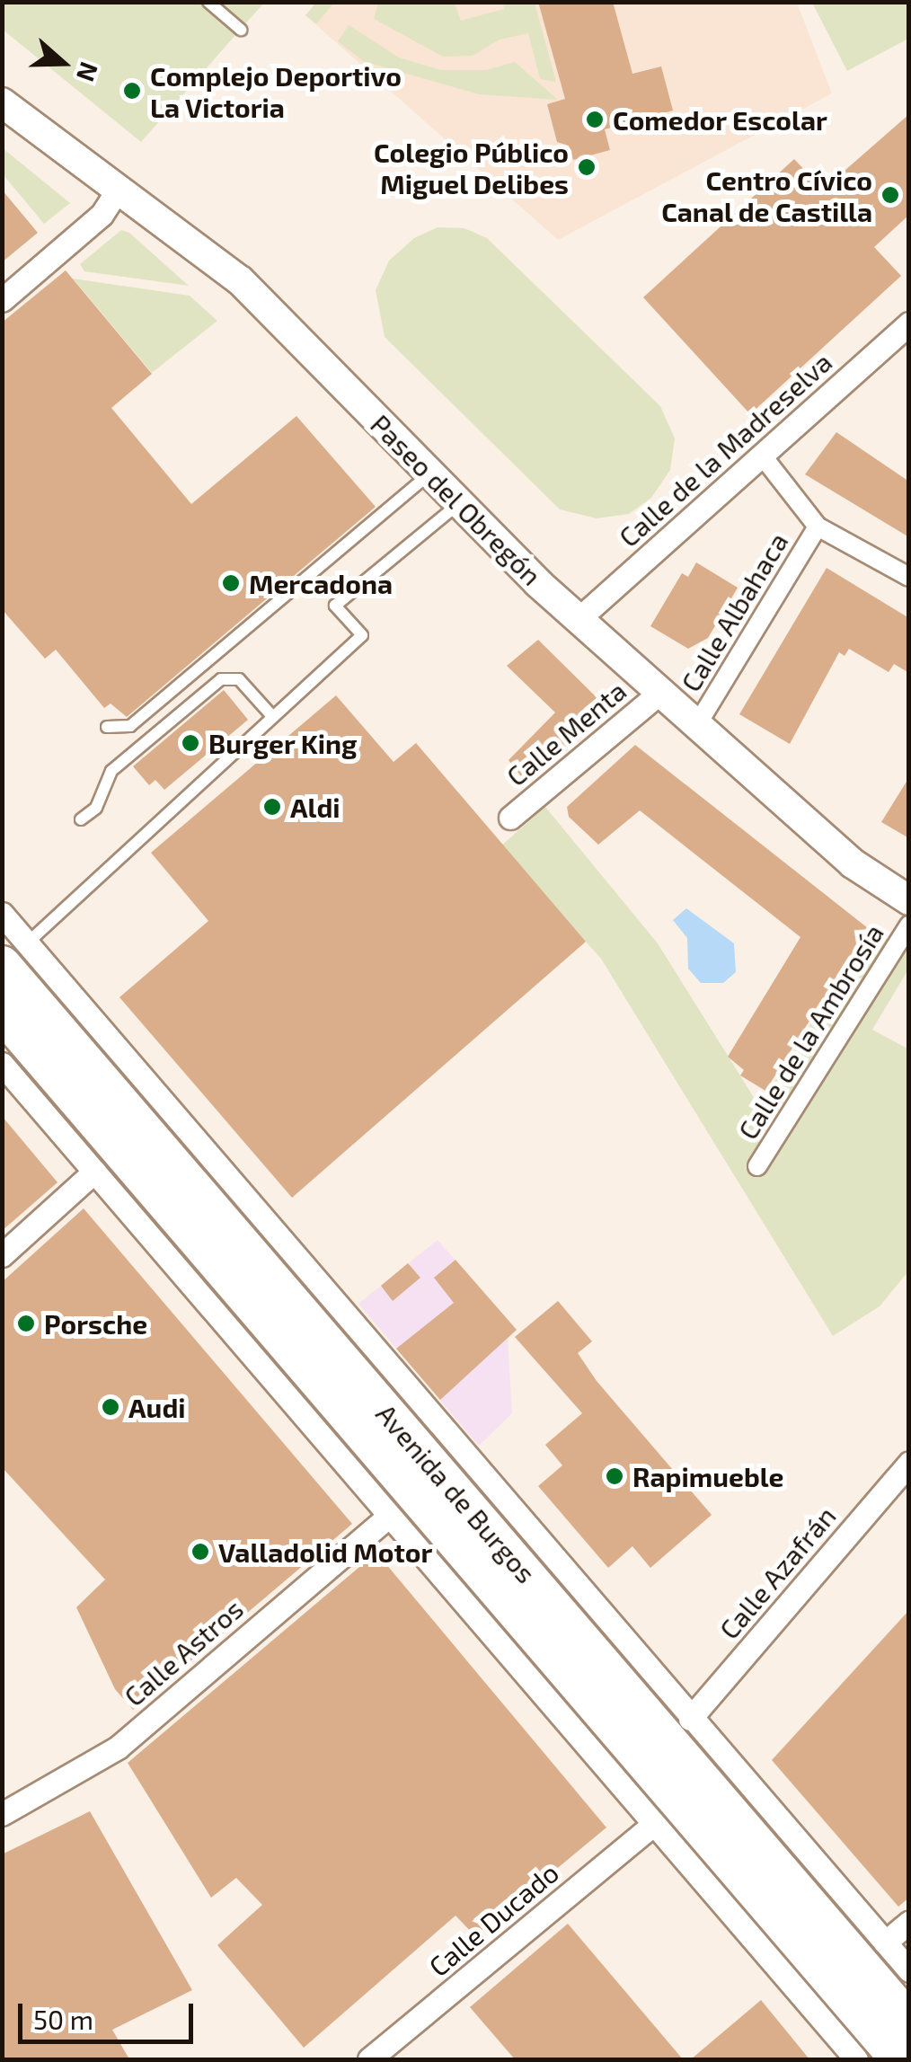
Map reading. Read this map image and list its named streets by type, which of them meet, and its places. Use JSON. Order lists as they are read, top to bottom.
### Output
{
  "streets": {
    "highway": ["Avenida de Burgos"],
    "street": [
      "Calle de la Madreselva",
      "Paseo del Obregón",
      "Calle Albahaca",
      "Calle Menta",
      "Calle de la Ambrosía",
      "Calle Azafrán",
      "Calle Astros",
      "Calle Ducado"
    ]
  },
  "crossings": [
    ["Calle de la Madreselva", "Paseo del Obregón"],
    ["Paseo del Obregón", "Calle Albahaca"],
    ["Paseo del Obregón", "Calle Menta"],
    ["Avenida de Burgos", "Calle Azafrán"]
  ],
  "places": [
    "Complejo Deportivo La Victoria",
    "Comedor Escolar",
    "Colegio Público Miguel Delibes",
    "Centro Cívico Canal de Castilla",
    "Mercadona",
    "Burger King",
    "Aldi",
    "Porsche",
    "Audi",
    "Rapimueble",
    "Valladolid Motor"
  ],
  "scale_bar": "50 m",
  "north": "right"
}
